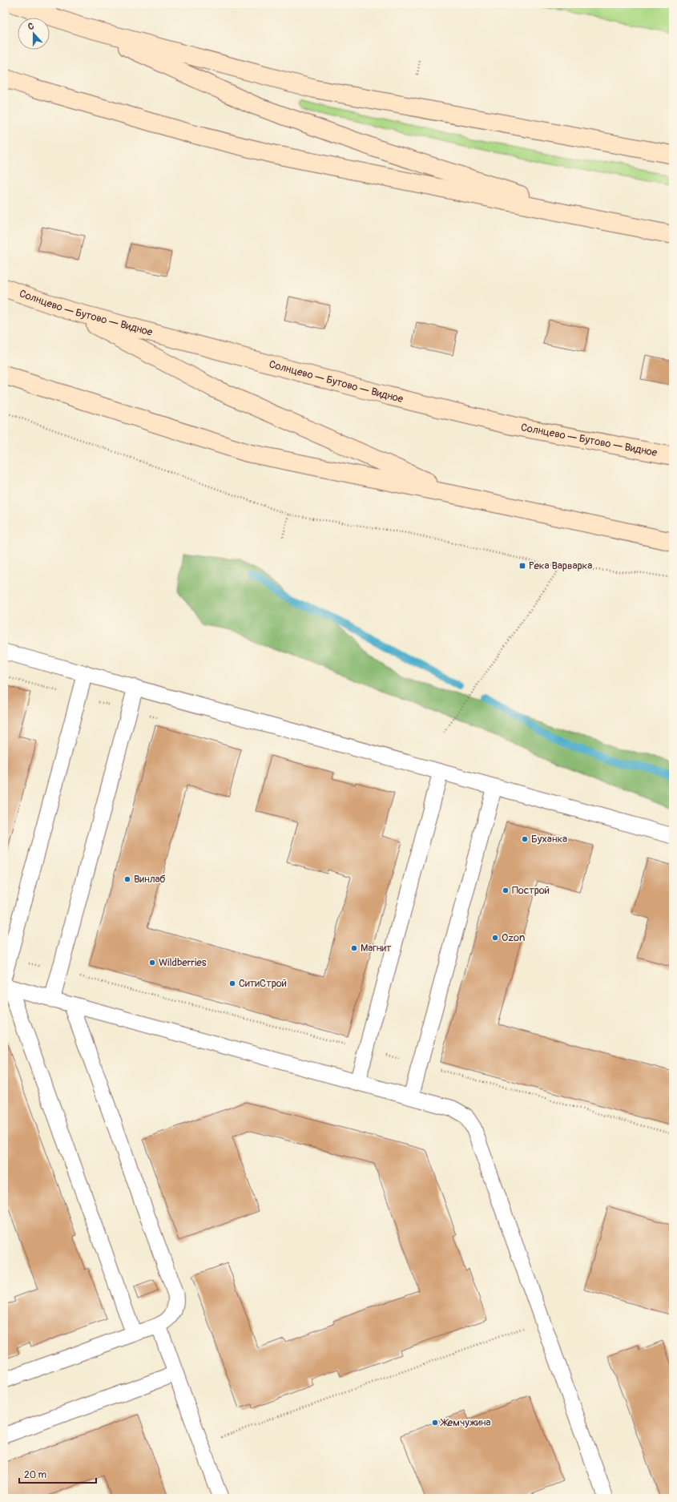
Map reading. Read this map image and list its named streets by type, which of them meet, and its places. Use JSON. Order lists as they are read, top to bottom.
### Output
{
  "streets": {
    "main road": ["Солнцево — Бутово — Видное"]
  },
  "places": {
    "transit": ["Река Варварка"],
    "other": [
      "Буханка",
      "Винлаб",
      "Построй",
      "Ozon",
      "Магнит",
      "Wildberries",
      "СитиСтрой",
      "Жемчужина"
    ]
  },
  "scale_bar": "20 m",
  "north": "top"
}
